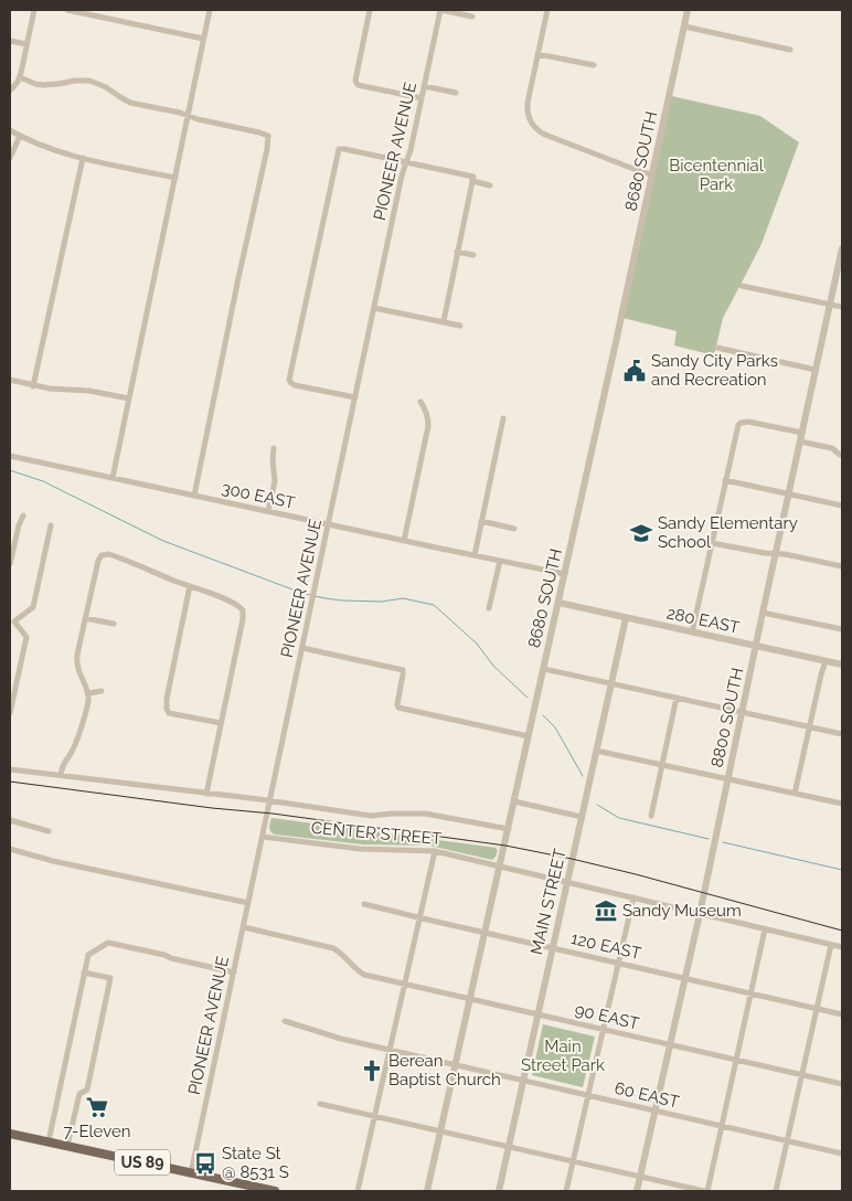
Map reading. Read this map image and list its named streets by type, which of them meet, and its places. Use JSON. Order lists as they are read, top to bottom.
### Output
{
  "streets": {
    "main road": ["US 89"],
    "street": [
      "PIONEER AVENUE",
      "8680 SOUTH",
      "300 EAST",
      "280 EAST",
      "8800 SOUTH",
      "CENTER STREET",
      "MAIN STREET",
      "120 EAST",
      "90 EAST",
      "60 EAST"
    ]
  },
  "crossings": [
    ["PIONEER AVENUE", "300 EAST"],
    ["PIONEER AVENUE", "CENTER STREET"],
    ["PIONEER AVENUE", "90 EAST"],
    ["PIONEER AVENUE", "US 89"],
    ["8680 SOUTH", "300 EAST"],
    ["8680 SOUTH", "280 EAST"],
    ["8680 SOUTH", "CENTER STREET"],
    ["8680 SOUTH", "120 EAST"],
    ["8680 SOUTH", "90 EAST"],
    ["8680 SOUTH", "60 EAST"],
    ["280 EAST", "8800 SOUTH"],
    ["280 EAST", "MAIN STREET"],
    ["8800 SOUTH", "CENTER STREET"],
    ["8800 SOUTH", "120 EAST"],
    ["8800 SOUTH", "90 EAST"],
    ["8800 SOUTH", "60 EAST"],
    ["CENTER STREET", "MAIN STREET"],
    ["MAIN STREET", "120 EAST"],
    ["MAIN STREET", "90 EAST"],
    ["MAIN STREET", "60 EAST"]
  ],
  "parks": ["Bicentennial Park", "Main Street Park"],
  "places": {
    "public building": ["Sandy City Parks and Recreation"],
    "school or university": ["Sandy Elementary School"],
    "museum": ["Sandy Museum"],
    "church": ["Berean Baptist Church"],
    "supermarket": ["7-Eleven"],
    "bus stop": ["State St @ 8531 S"]
  }
}
